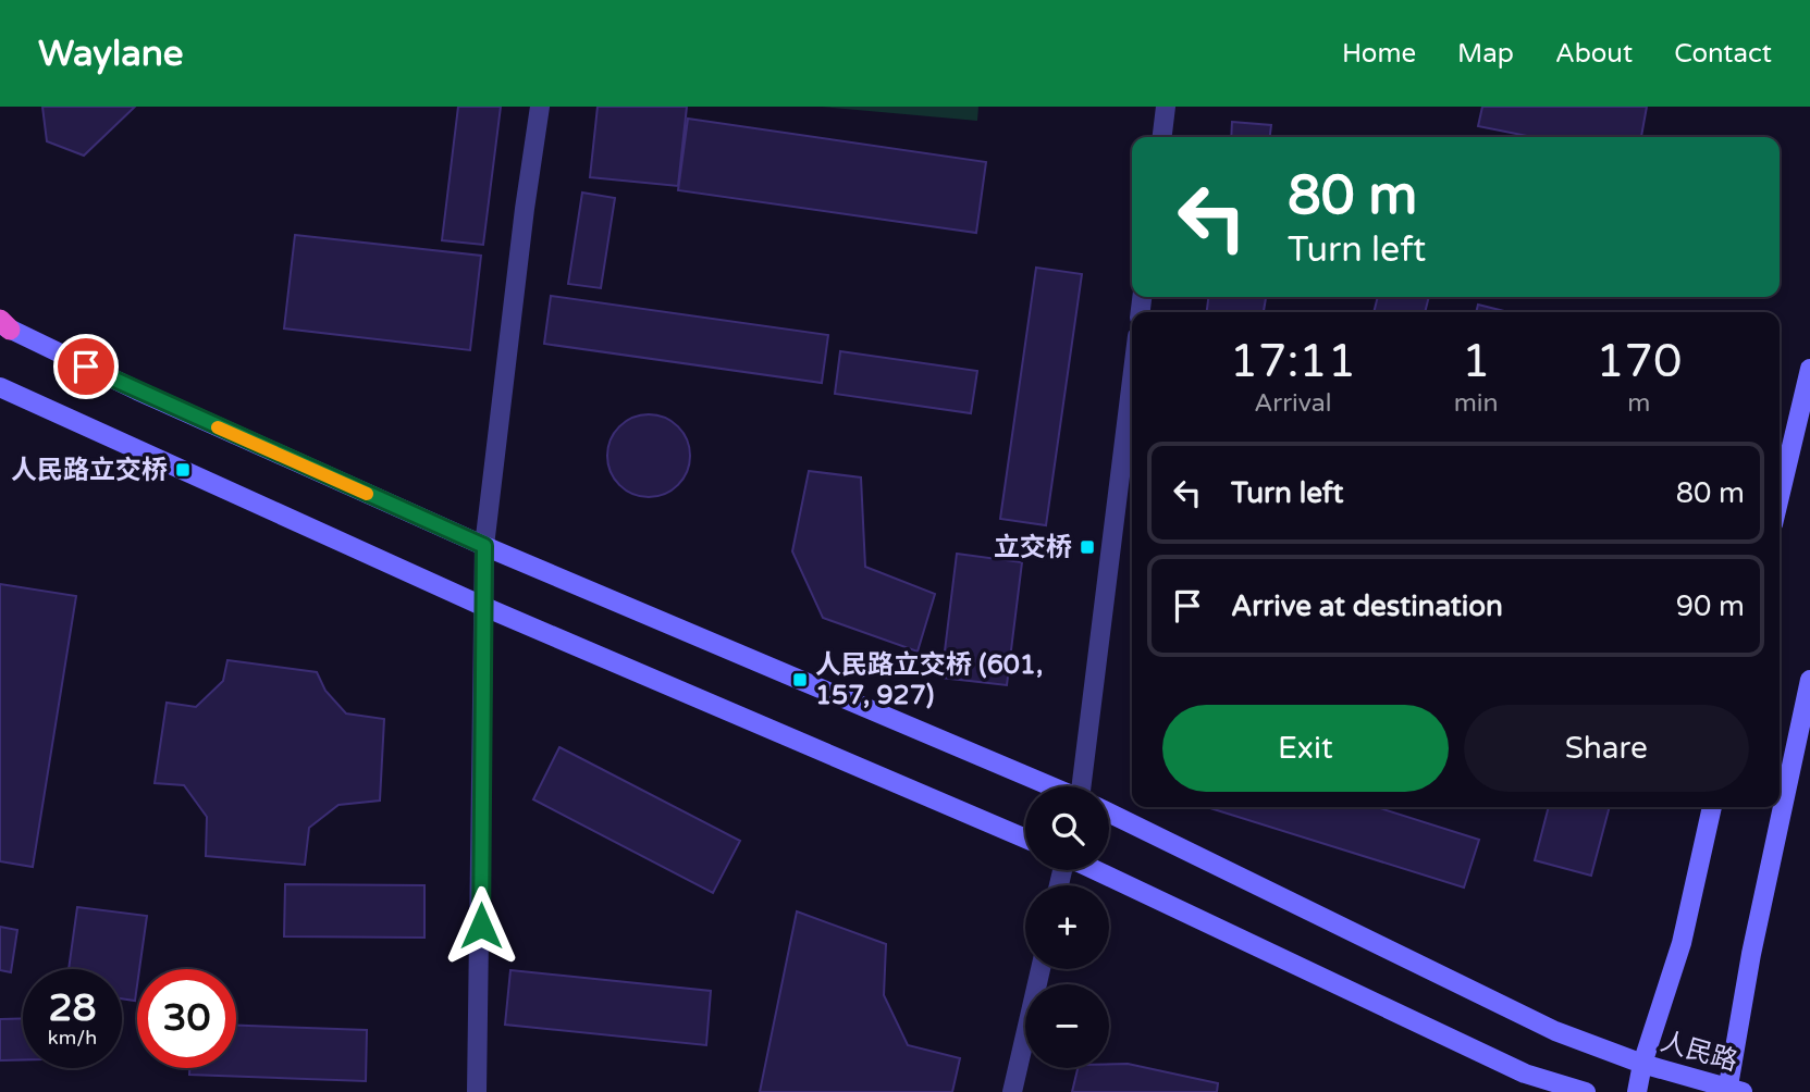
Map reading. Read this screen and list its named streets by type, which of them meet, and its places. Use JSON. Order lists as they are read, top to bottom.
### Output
{
  "streets": {
    "main road": ["人民路"]
  },
  "places": {
    "transit": ["人民路立交桥", "立交桥", "人民路立交桥 (601, 157, 927)"]
  },
  "page": {
    "header": "Waylane",
    "nav": [
      "Home",
      "Map",
      "About",
      "Contact"
    ],
    "turn": ["80 m", "Turn left"],
    "eta": [
      "17:11",
      "Arrival",
      "1",
      "min",
      "170",
      "m"
    ],
    "list": [
      {
        "name": "Turn left",
        "value": "80 m"
      },
      {
        "name": "Arrive at destination",
        "value": "90 m"
      }
    ],
    "buttons": ["Exit", "Share"],
    "map_buttons": ["+", "−"],
    "speed": "28 km/h",
    "limit": "30"
  }
}
